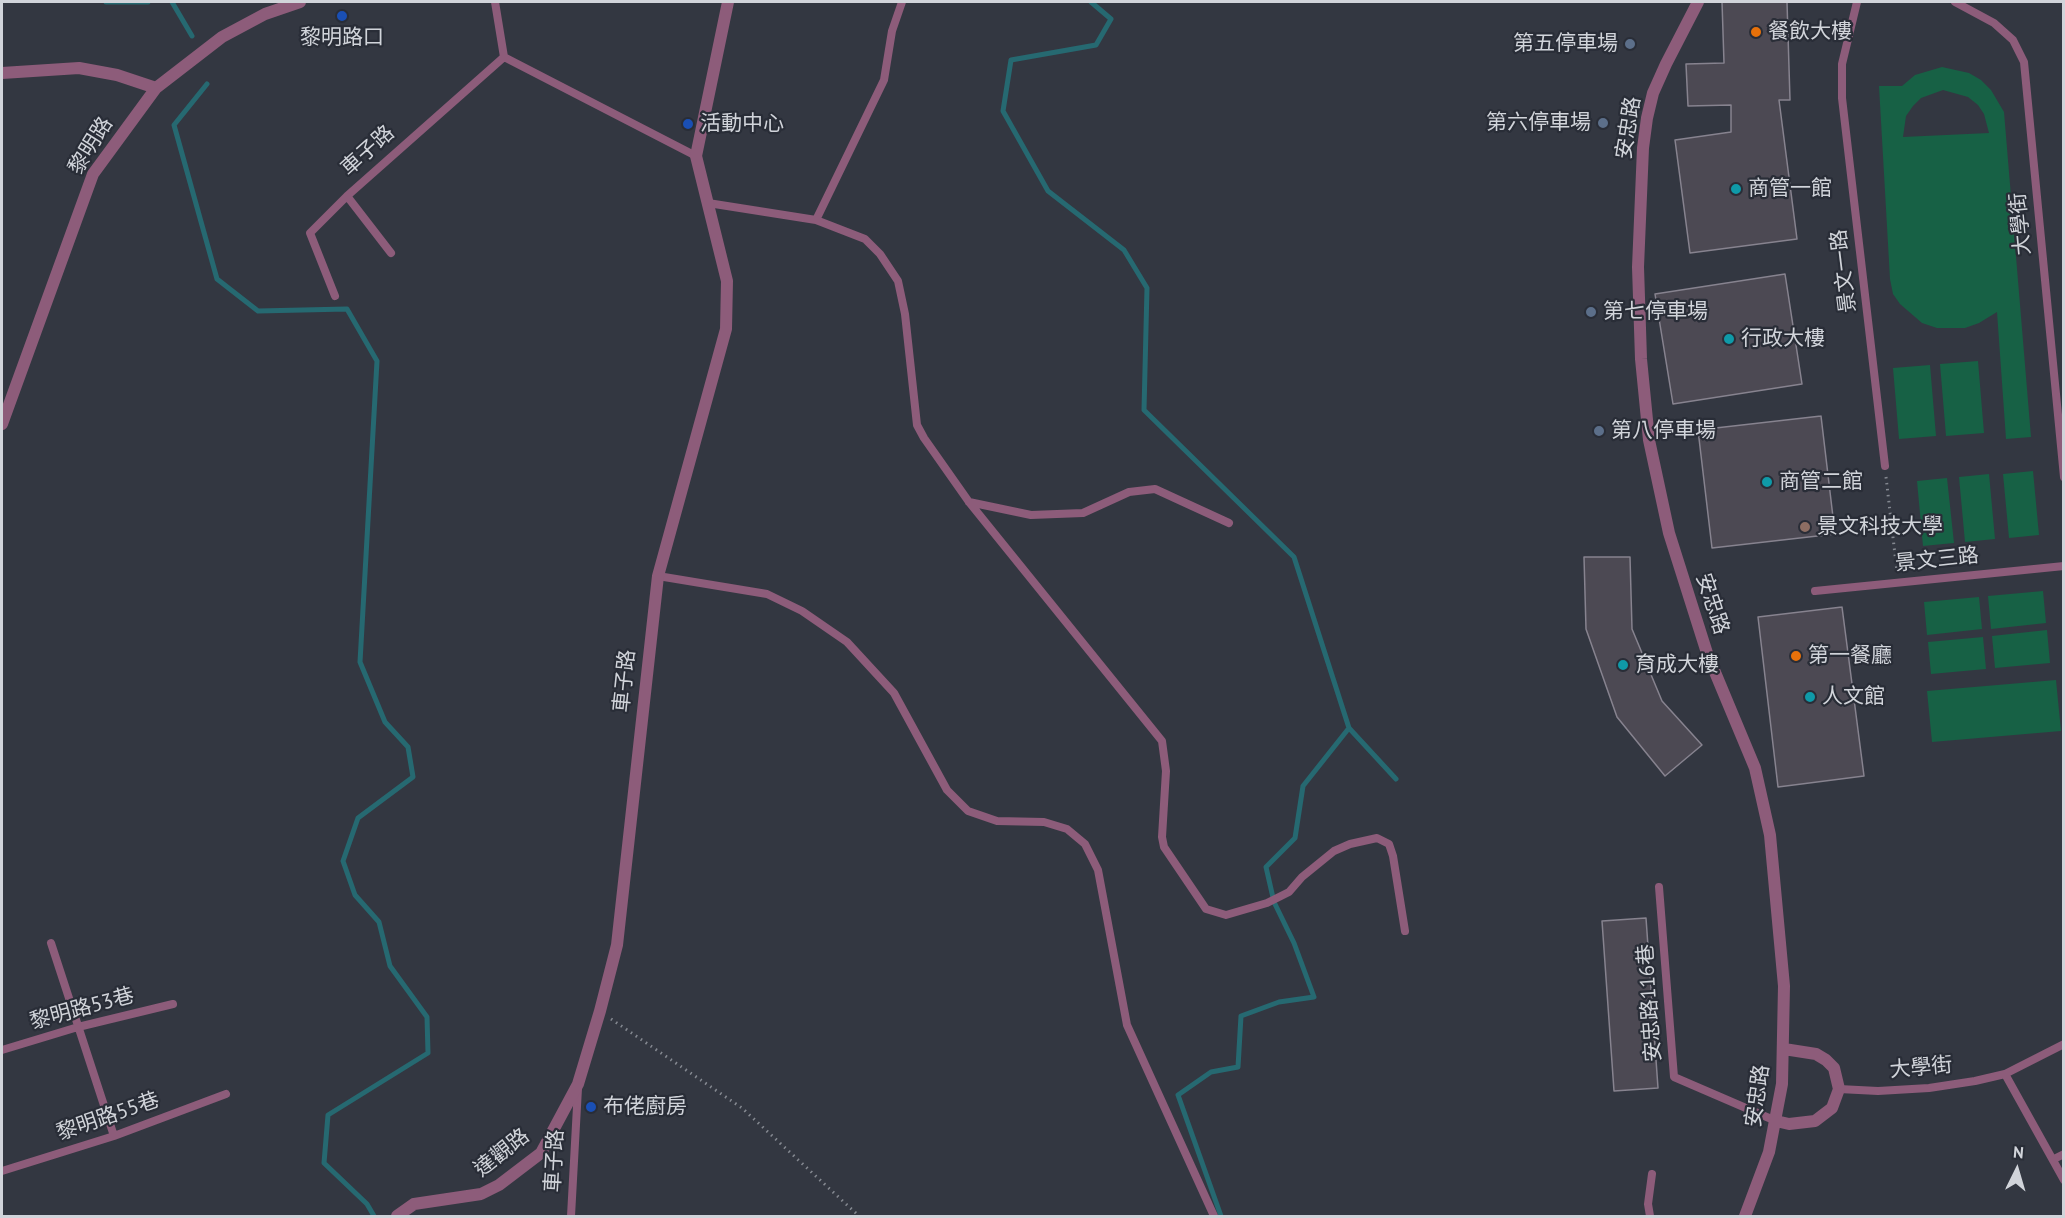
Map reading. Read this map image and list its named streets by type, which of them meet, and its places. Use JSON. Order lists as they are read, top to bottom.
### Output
{
  "streets": {
    "street": [
      "安忠路",
      "黎明路",
      "車子路",
      "達觀路"
    ],
    "lane": [
      "大學街",
      "景文一路",
      "景文三路",
      "安忠路116巷",
      "黎明路53巷",
      "黎明路55巷"
    ]
  },
  "crossings": [
    ["安忠路", "安忠路116巷"],
    ["車子路", "達觀路"]
  ],
  "places": [
    "黎明路口",
    "餐飲大樓",
    "第五停車場",
    "第六停車場",
    "活動中心",
    "商管一館",
    "第七停車場",
    "行政大樓",
    "第八停車場",
    "商管二館",
    "景文科技大學",
    "第一餐廳",
    "育成大樓",
    "人文館",
    "布佬廚房"
  ],
  "north": "top"
}
